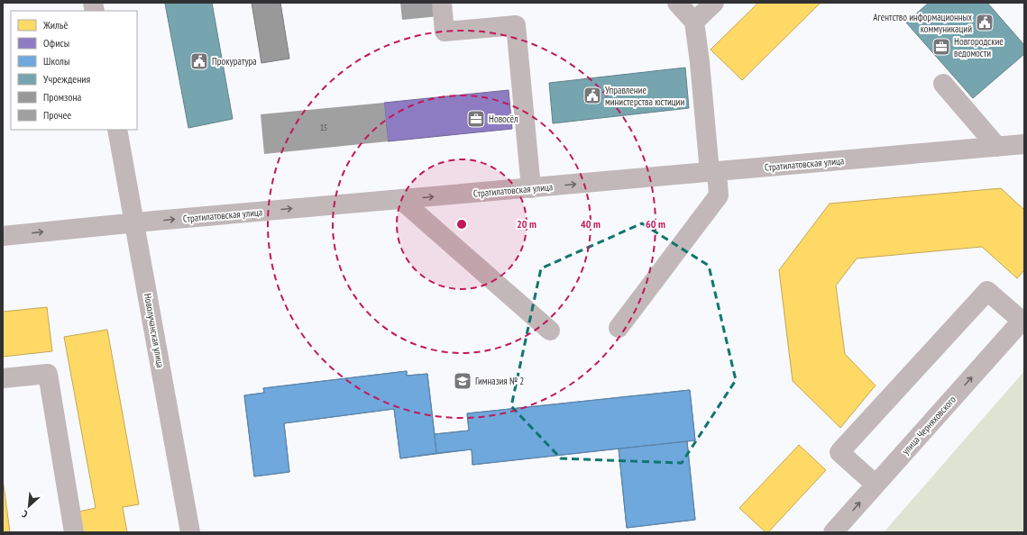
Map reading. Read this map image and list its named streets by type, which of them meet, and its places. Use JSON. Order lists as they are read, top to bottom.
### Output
{
  "streets": {
    "street": ["Стратилатовская улица", "Новолучанская улица", "улица Черняховского"]
  },
  "crossings": [
    ["Стратилатовская улица", "Новолучанская улица"]
  ],
  "one_way": ["Стратилатовская улица", "улица Черняховского"],
  "places": {
    "public building": ["Агентство информационных коммуникаций", "Прокуратура", "Управление министерства юстиции"],
    "office": ["Новгородские ведомости", "Новосёл"],
    "school or university": ["Гимназия № 2"]
  },
  "house_numbers": ["15"],
  "legend": [
    "Жильё",
    "Офисы",
    "Школы",
    "Учреждения",
    "Промзона",
    "Прочее"
  ],
  "north": "bottom left",
  "rings": ["20 m", "40 m", "60 m"]
}
